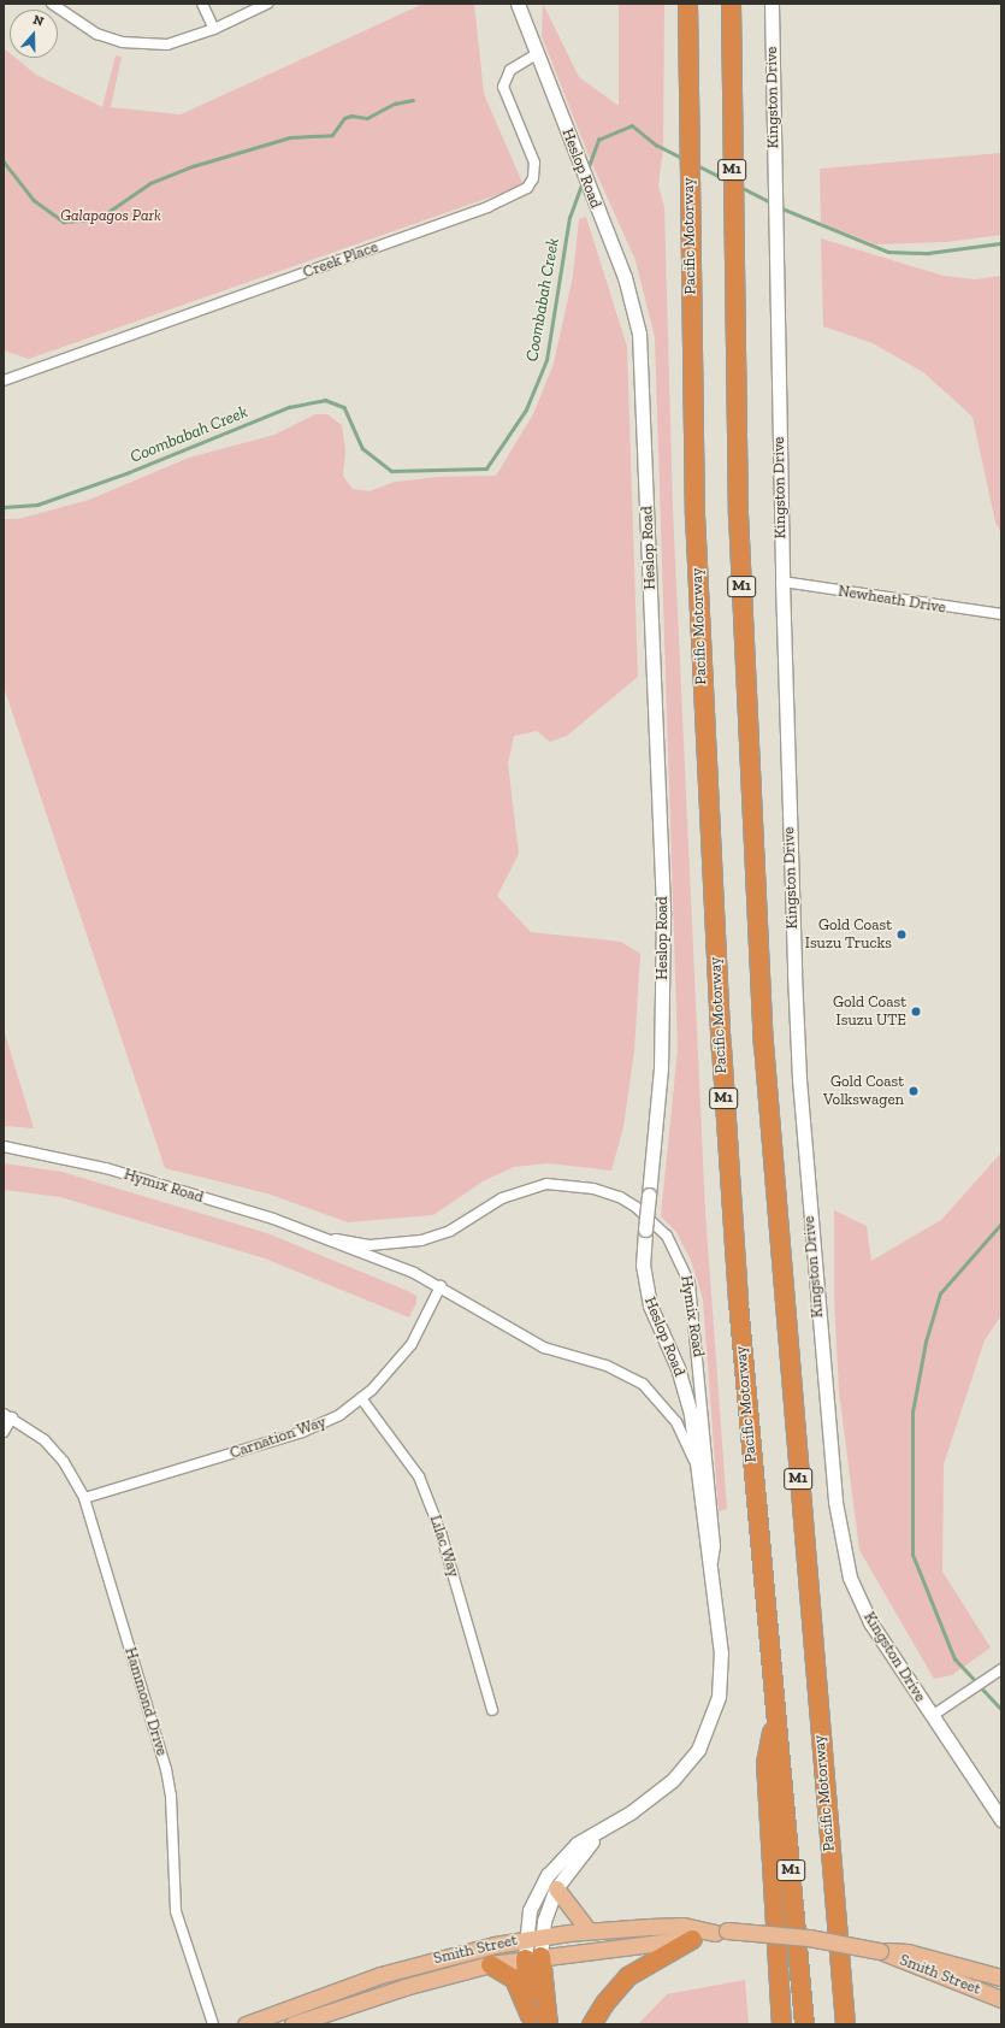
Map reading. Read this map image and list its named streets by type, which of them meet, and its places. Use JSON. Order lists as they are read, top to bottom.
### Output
{
  "streets": {
    "highway": ["M1", "Pacific Motorway"],
    "main road": ["Smith Street"],
    "street": [
      "Kingston Drive",
      "Heslop Road",
      "Creek Place",
      "Newheath Drive",
      "Hymix Road",
      "Carnation Way",
      "Lilac Way",
      "Hammond Drive"
    ]
  },
  "crossings": [
    ["Kingston Drive", "Newheath Drive"],
    ["Heslop Road", "Creek Place"],
    ["Heslop Road", "Hymix Road"],
    ["Heslop Road", "Smith Street"],
    ["Hymix Road", "Carnation Way"],
    ["Carnation Way", "Lilac Way"],
    ["Carnation Way", "Hammond Drive"]
  ],
  "water": ["Coombabah Creek"],
  "parks": ["Galapagos Park"],
  "places": ["Gold Coast Isuzu Trucks", "Gold Coast Isuzu UTE", "Gold Coast Volkswagen"],
  "north": "top"
}
